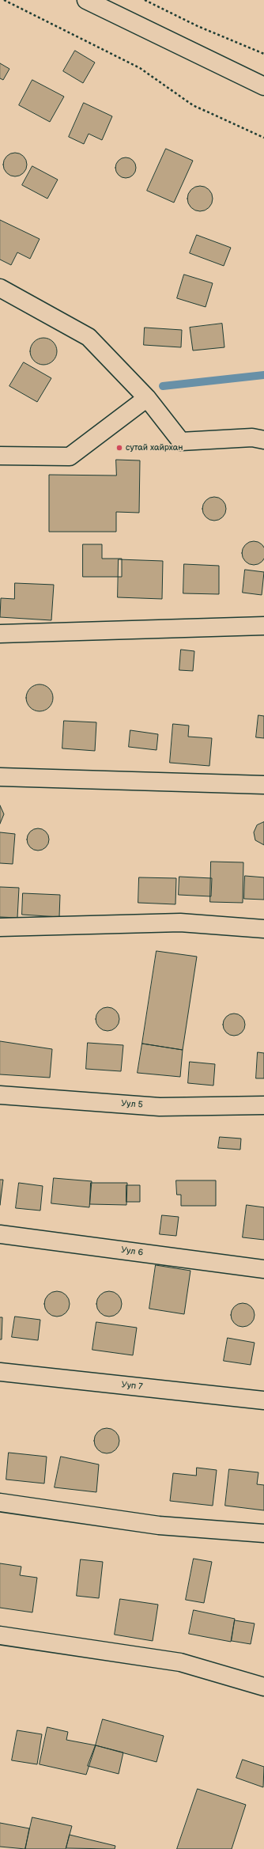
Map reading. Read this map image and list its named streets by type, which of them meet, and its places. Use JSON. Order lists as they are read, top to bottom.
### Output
{
  "streets": {
    "street": ["Уул 5", "Уул 6", "Ууп 7"]
  },
  "places": ["сутай хайрхан"]
}
